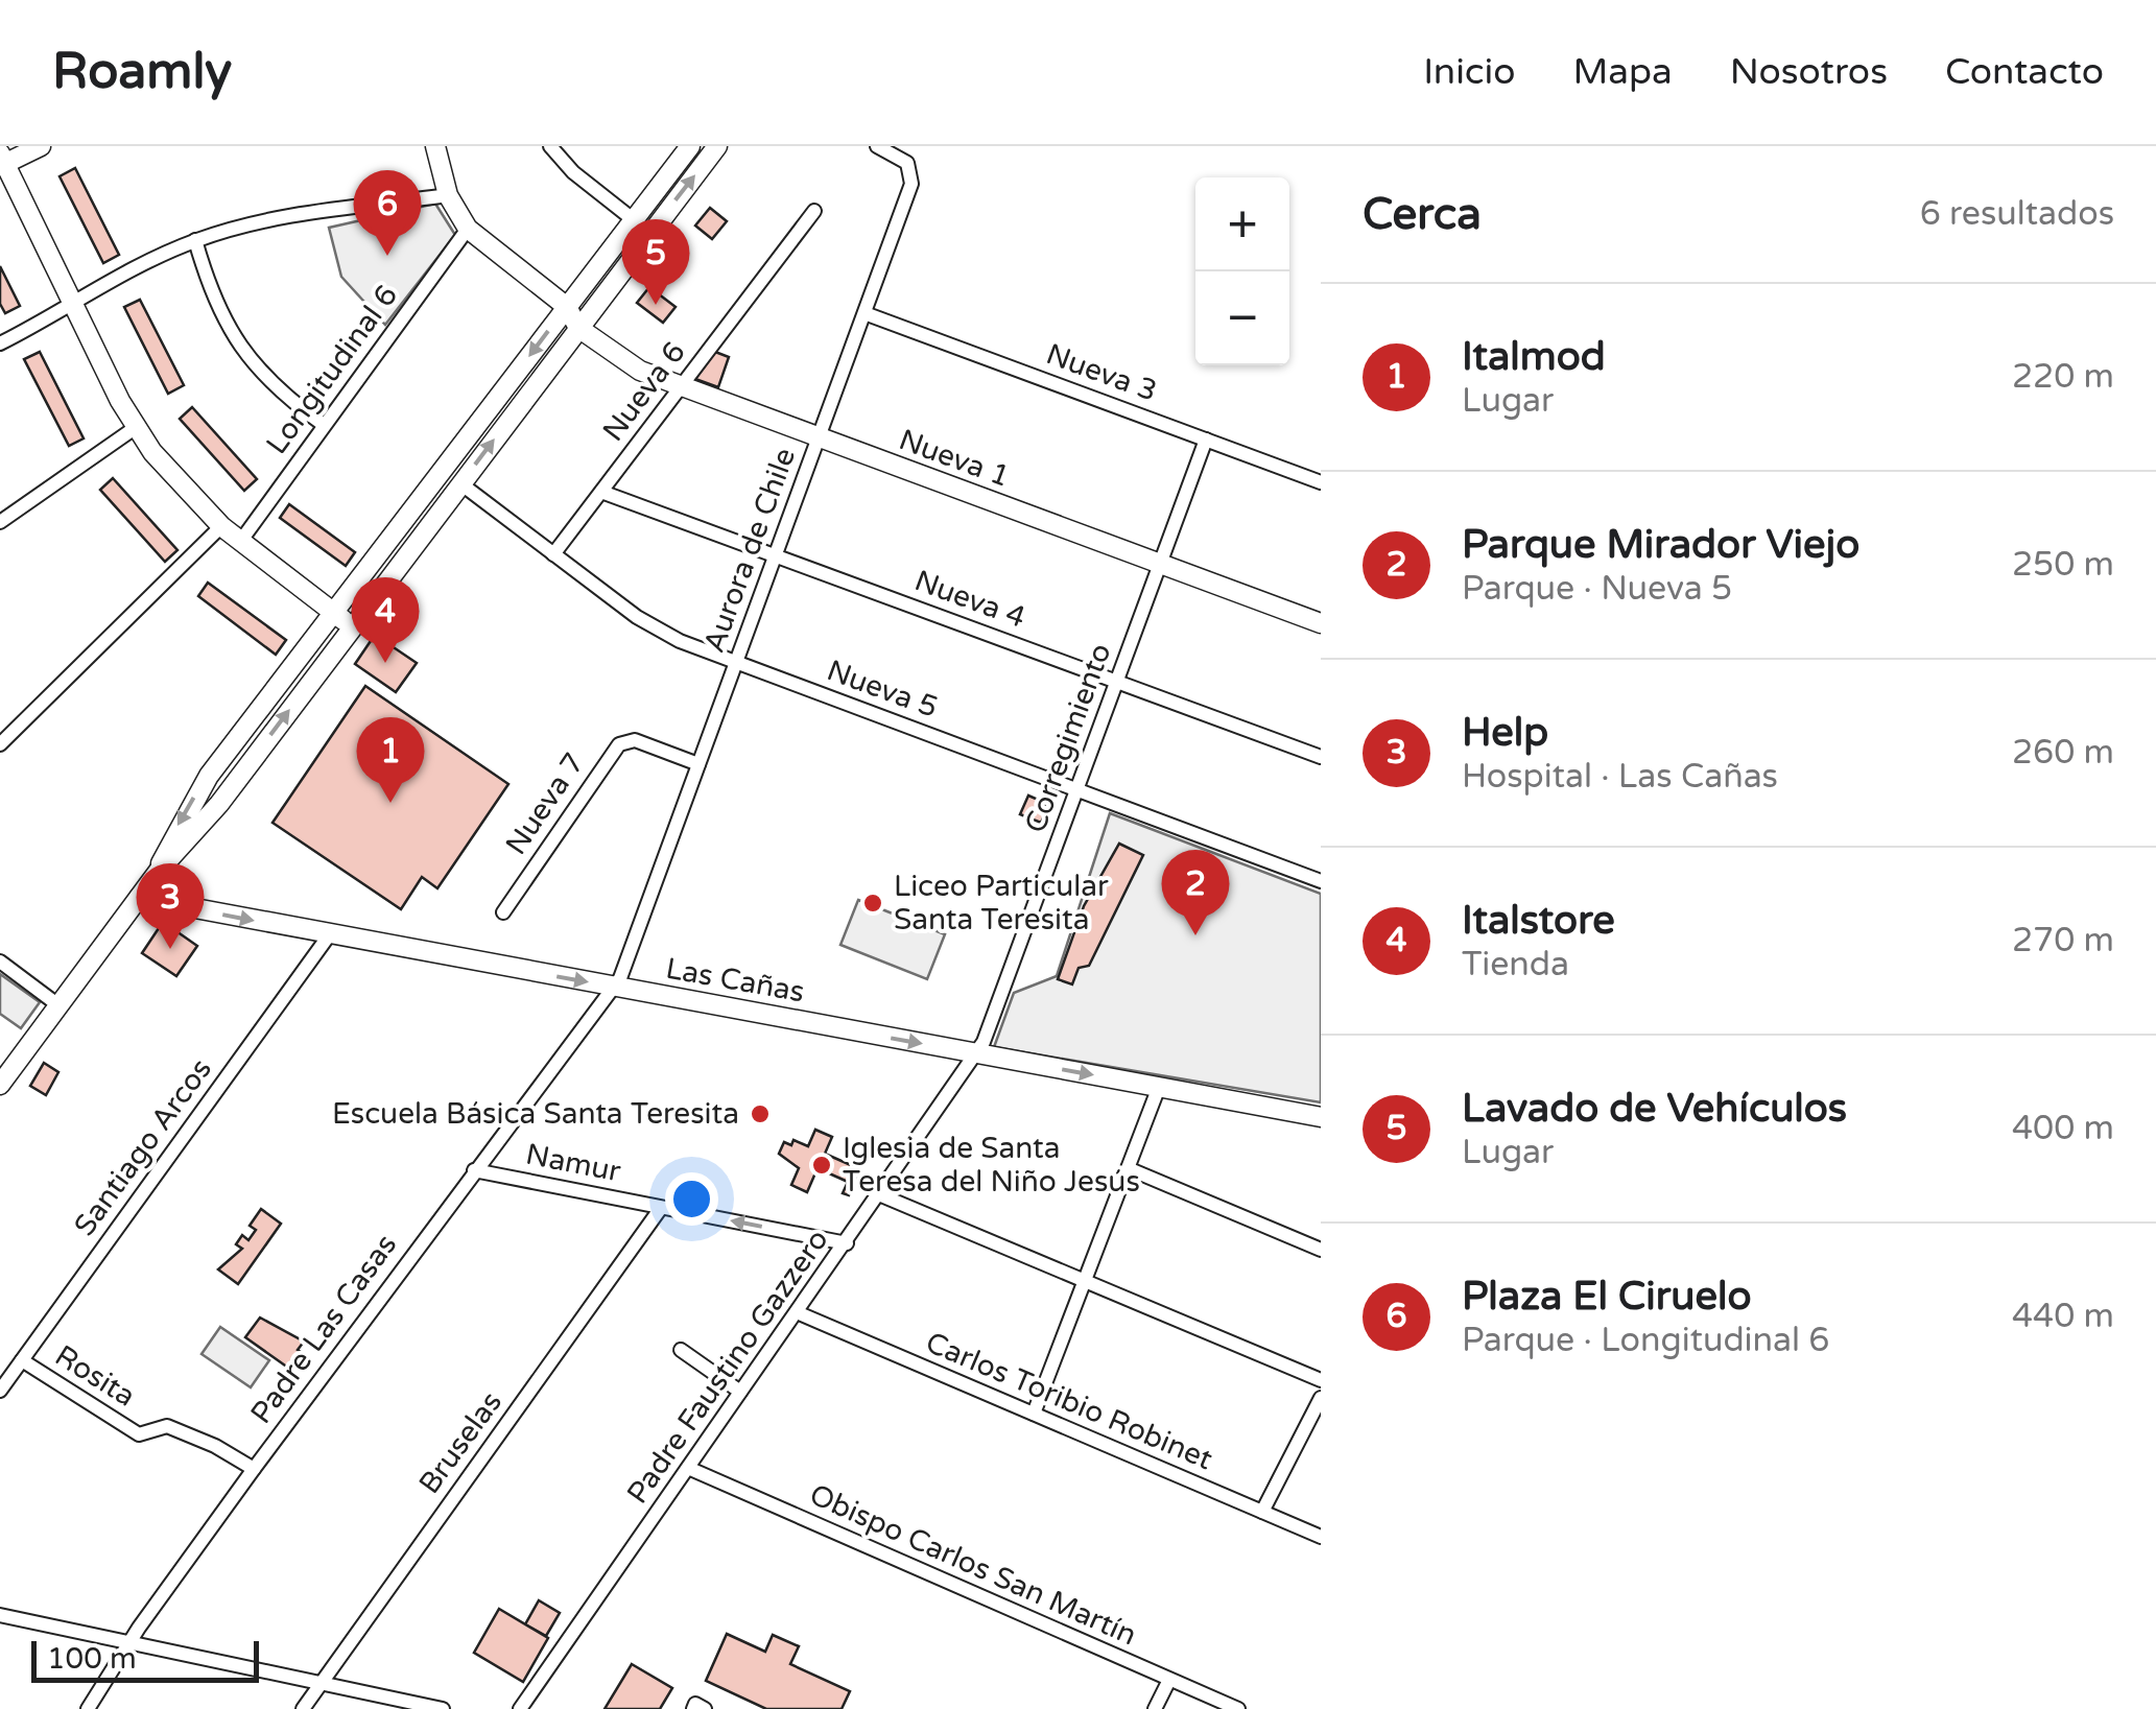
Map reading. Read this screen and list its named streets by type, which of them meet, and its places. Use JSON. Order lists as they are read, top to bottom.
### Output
{
  "streets": {
    "street": [
      "Longitudinal 6",
      "Nueva 3",
      "Nueva 6",
      "Nueva 1",
      "Aurora de Chile",
      "Nueva 4",
      "Nueva 5",
      "Corregimiento",
      "Nueva 7",
      "Las Cañas",
      "Santiago Arcos",
      "Namur",
      "Padre Las Casas",
      "Padre Faustino Gazzero",
      "Rosita",
      "Carlos Toribio Robinet",
      "Bruselas",
      "Obispo Carlos San Martín"
    ]
  },
  "crossings": [
    ["Nueva 3", "Aurora de Chile"],
    ["Nueva 3", "Corregimiento"],
    ["Nueva 6", "Nueva 1"],
    ["Nueva 6", "Nueva 4"],
    ["Nueva 6", "Nueva 5"],
    ["Nueva 1", "Aurora de Chile"],
    ["Nueva 1", "Corregimiento"],
    ["Aurora de Chile", "Nueva 4"],
    ["Aurora de Chile", "Nueva 5"],
    ["Aurora de Chile", "Nueva 7"],
    ["Aurora de Chile", "Las Cañas"],
    ["Aurora de Chile", "Padre Las Casas"],
    ["Nueva 4", "Corregimiento"],
    ["Nueva 5", "Corregimiento"],
    ["Corregimiento", "Las Cañas"],
    ["Corregimiento", "Padre Faustino Gazzero"],
    ["Las Cañas", "Santiago Arcos"],
    ["Las Cañas", "Padre Las Casas"],
    ["Las Cañas", "Padre Faustino Gazzero"],
    ["Santiago Arcos", "Rosita"],
    ["Namur", "Padre Las Casas"],
    ["Namur", "Padre Faustino Gazzero"],
    ["Namur", "Bruselas"],
    ["Padre Las Casas", "Rosita"],
    ["Padre Faustino Gazzero", "Carlos Toribio Robinet"],
    ["Padre Faustino Gazzero", "Obispo Carlos San Martín"]
  ],
  "one_way": ["Las Cañas", "Namur"],
  "places": ["Liceo Particular Santa Teresita", "Escuela Básica Santa Teresita", "Iglesia de Santa Teresa del Niño Jesús"],
  "scale_bar": "100 m",
  "page": {
    "header": "Roamly",
    "nav": [
      "Inicio",
      "Mapa",
      "Nosotros",
      "Contacto"
    ],
    "heading": ["Cerca", "6 resultados"],
    "pins": [
      "6",
      "5",
      "4",
      "1",
      "2",
      "3"
    ],
    "map_buttons": ["+", "−"],
    "list": [
      {
        "mark": "1",
        "name": "Italmod",
        "note": "Lugar",
        "value": "220 m"
      },
      {
        "mark": "2",
        "name": "Parque Mirador Viejo",
        "note": "Parque · Nueva 5",
        "value": "250 m"
      },
      {
        "mark": "3",
        "name": "Help",
        "note": "Hospital · Las Cañas",
        "value": "260 m"
      },
      {
        "mark": "4",
        "name": "Italstore",
        "note": "Tienda",
        "value": "270 m"
      },
      {
        "mark": "5",
        "name": "Lavado de Vehículos",
        "note": "Lugar",
        "value": "400 m"
      },
      {
        "mark": "6",
        "name": "Plaza El Ciruelo",
        "note": "Parque · Longitudinal 6",
        "value": "440 m"
      }
    ],
    "scale": "100 m"
  }
}
